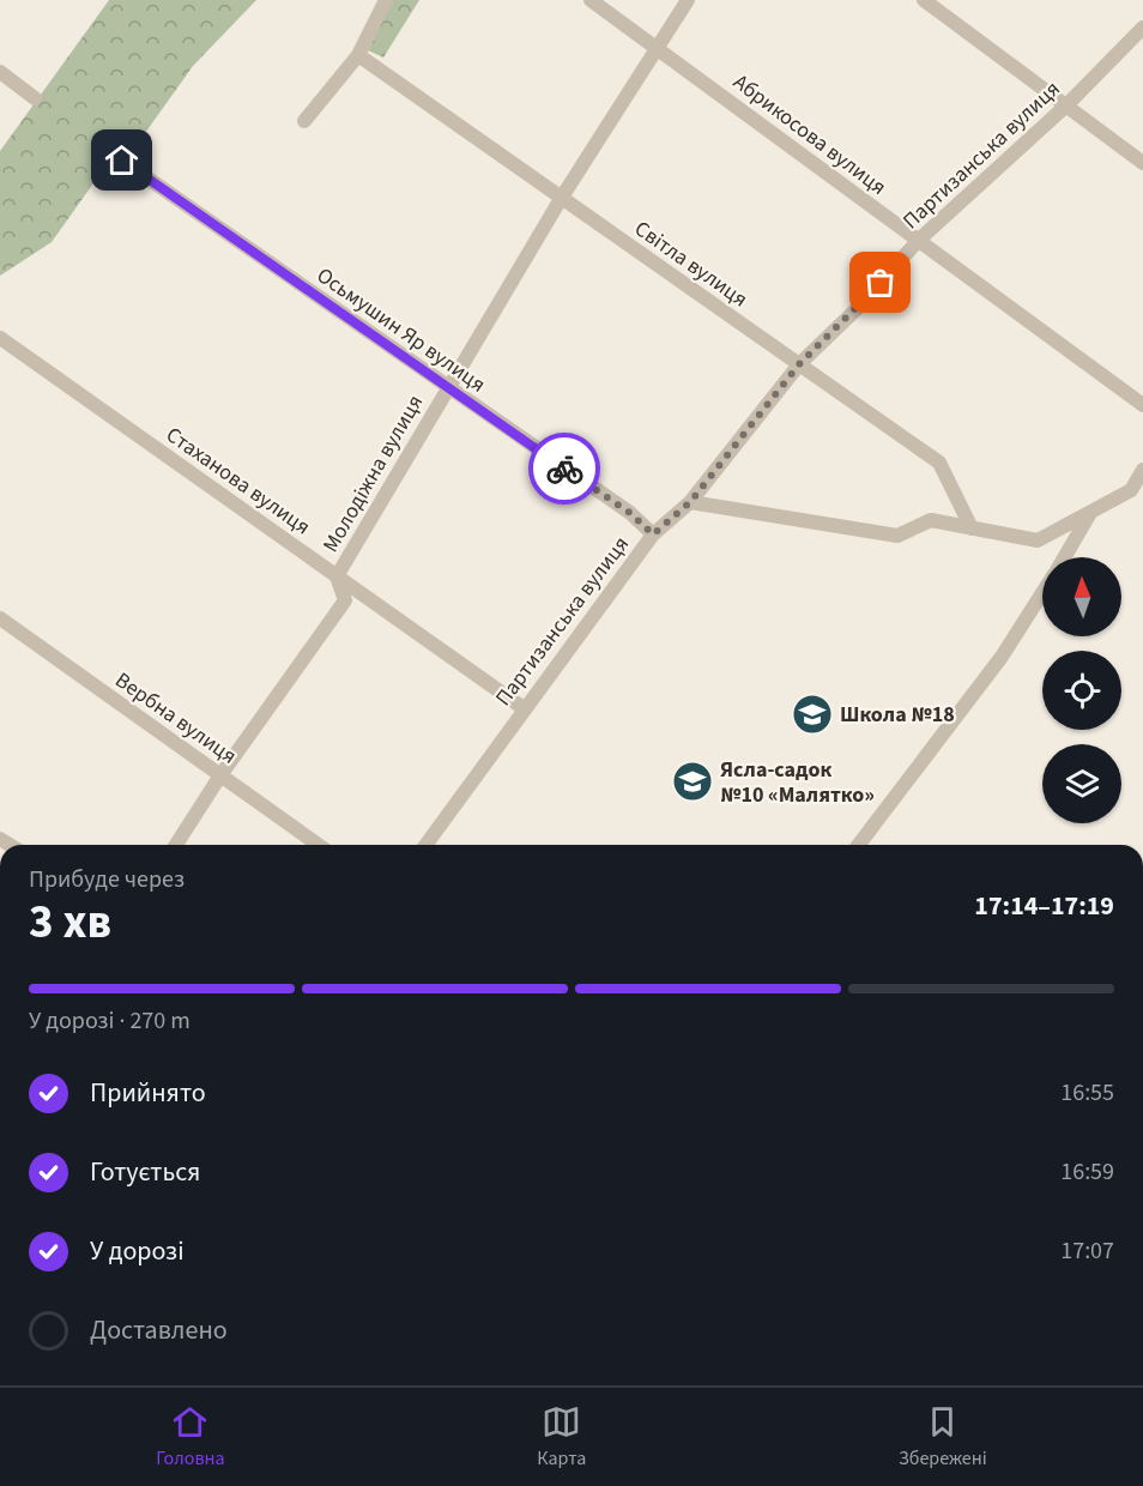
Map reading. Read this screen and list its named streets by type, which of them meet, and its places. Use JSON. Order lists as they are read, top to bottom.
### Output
{
  "streets": {
    "street": [
      "Абрикосова вулиця",
      "Партизанська вулиця",
      "Світла вулиця",
      "Осьмушин Яр вулиця",
      "Молодіжна вулиця",
      "Стаханова вулиця",
      "Вербна вулиця"
    ]
  },
  "crossings": [
    ["Абрикосова вулиця", "Партизанська вулиця"],
    ["Абрикосова вулиця", "Молодіжна вулиця"],
    ["Партизанська вулиця", "Світла вулиця"],
    ["Партизанська вулиця", "Осьмушин Яр вулиця"],
    ["Партизанська вулиця", "Стаханова вулиця"],
    ["Світла вулиця", "Молодіжна вулиця"],
    ["Осьмушин Яр вулиця", "Молодіжна вулиця"],
    ["Молодіжна вулиця", "Стаханова вулиця"],
    ["Молодіжна вулиця", "Вербна вулиця"]
  ],
  "places": {
    "school or university": ["Школа №18", "Ясла-садок №10 «Малятко»"]
  },
  "north": "top",
  "page": {
    "heading": ["3 хв", "Прибуде через", "17:14–17:19"],
    "bar": "У дорозі · 270 m",
    "list": [
      ["Прийнято", "16:55"],
      ["Готується", "16:59"],
      ["У дорозі", "17:07"],
      "Доставлено"
    ],
    "tabs": ["Головна", "Карта", "Збережені"]
  }
}
